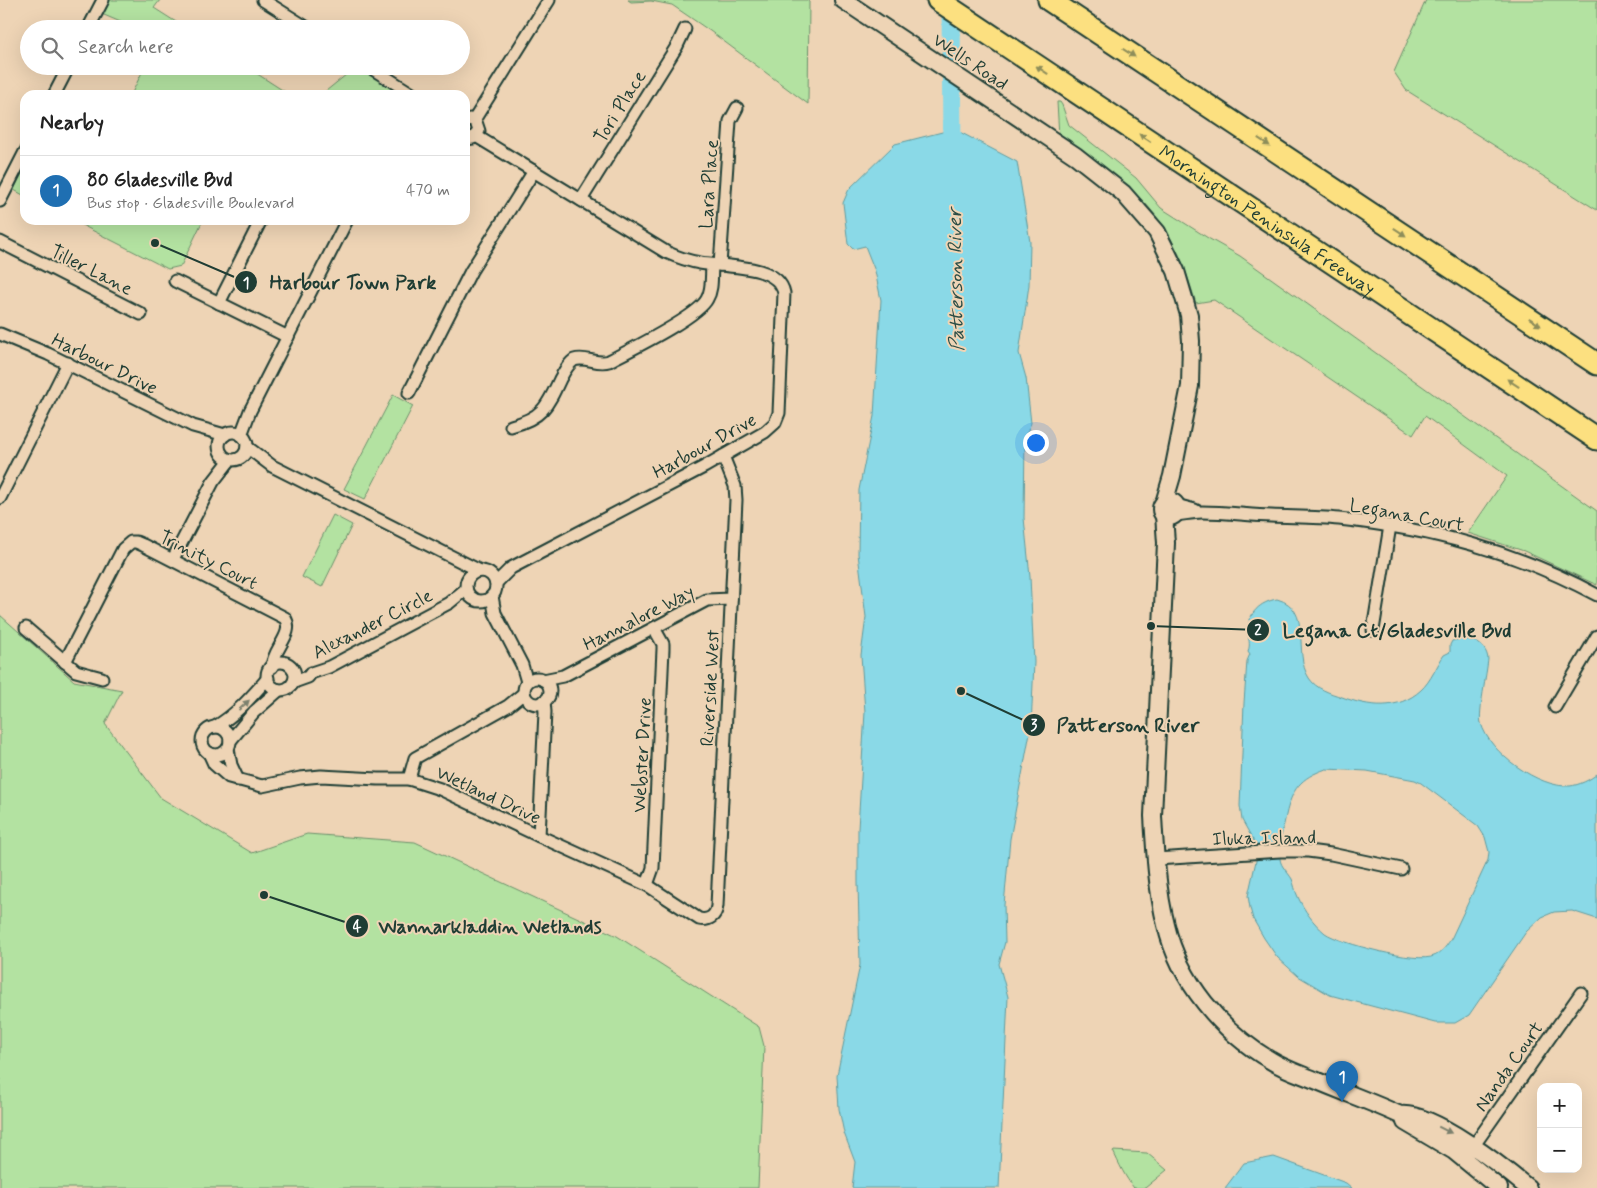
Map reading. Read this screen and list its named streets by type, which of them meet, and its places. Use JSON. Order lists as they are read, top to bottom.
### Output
{
  "streets": {
    "highway": ["Mornington Peninsula Freeway"],
    "main road": ["Wells Road"],
    "street": [
      "Tori Place",
      "Lara Place",
      "Tiller Lane",
      "Harbour Drive",
      "Legana Court",
      "Trinity Court",
      "Hannalore Way",
      "Alexander Circle",
      "Riverside West",
      "Webster Drive",
      "Wetland Drive",
      "Iluka Island",
      "Nanda Court"
    ]
  },
  "crossings": [
    ["Wells Road", "Legana Court"],
    ["Tori Place", "Harbour Drive"],
    ["Lara Place", "Harbour Drive"],
    ["Harbour Drive", "Alexander Circle"],
    ["Harbour Drive", "Riverside West"],
    ["Hannalore Way", "Riverside West"],
    ["Hannalore Way", "Webster Drive"],
    ["Hannalore Way", "Wetland Drive"],
    ["Riverside West", "Wetland Drive"],
    ["Webster Drive", "Wetland Drive"]
  ],
  "water": ["Patterson River"],
  "places": [
    "Harbour Town Park",
    "Legana Ct/Gladesville Bvd",
    "Patterson River",
    "Wannarkladdin Wetlands"
  ],
  "page": {
    "search": "Search here",
    "heading": "Nearby",
    "list": [
      {
        "mark": "1",
        "name": "80 Gladesville Bvd",
        "note": "Bus stop · Gladesville Boulevard",
        "value": "470 m"
      }
    ],
    "pins": "1",
    "map_buttons": ["+", "−"]
  }
}
